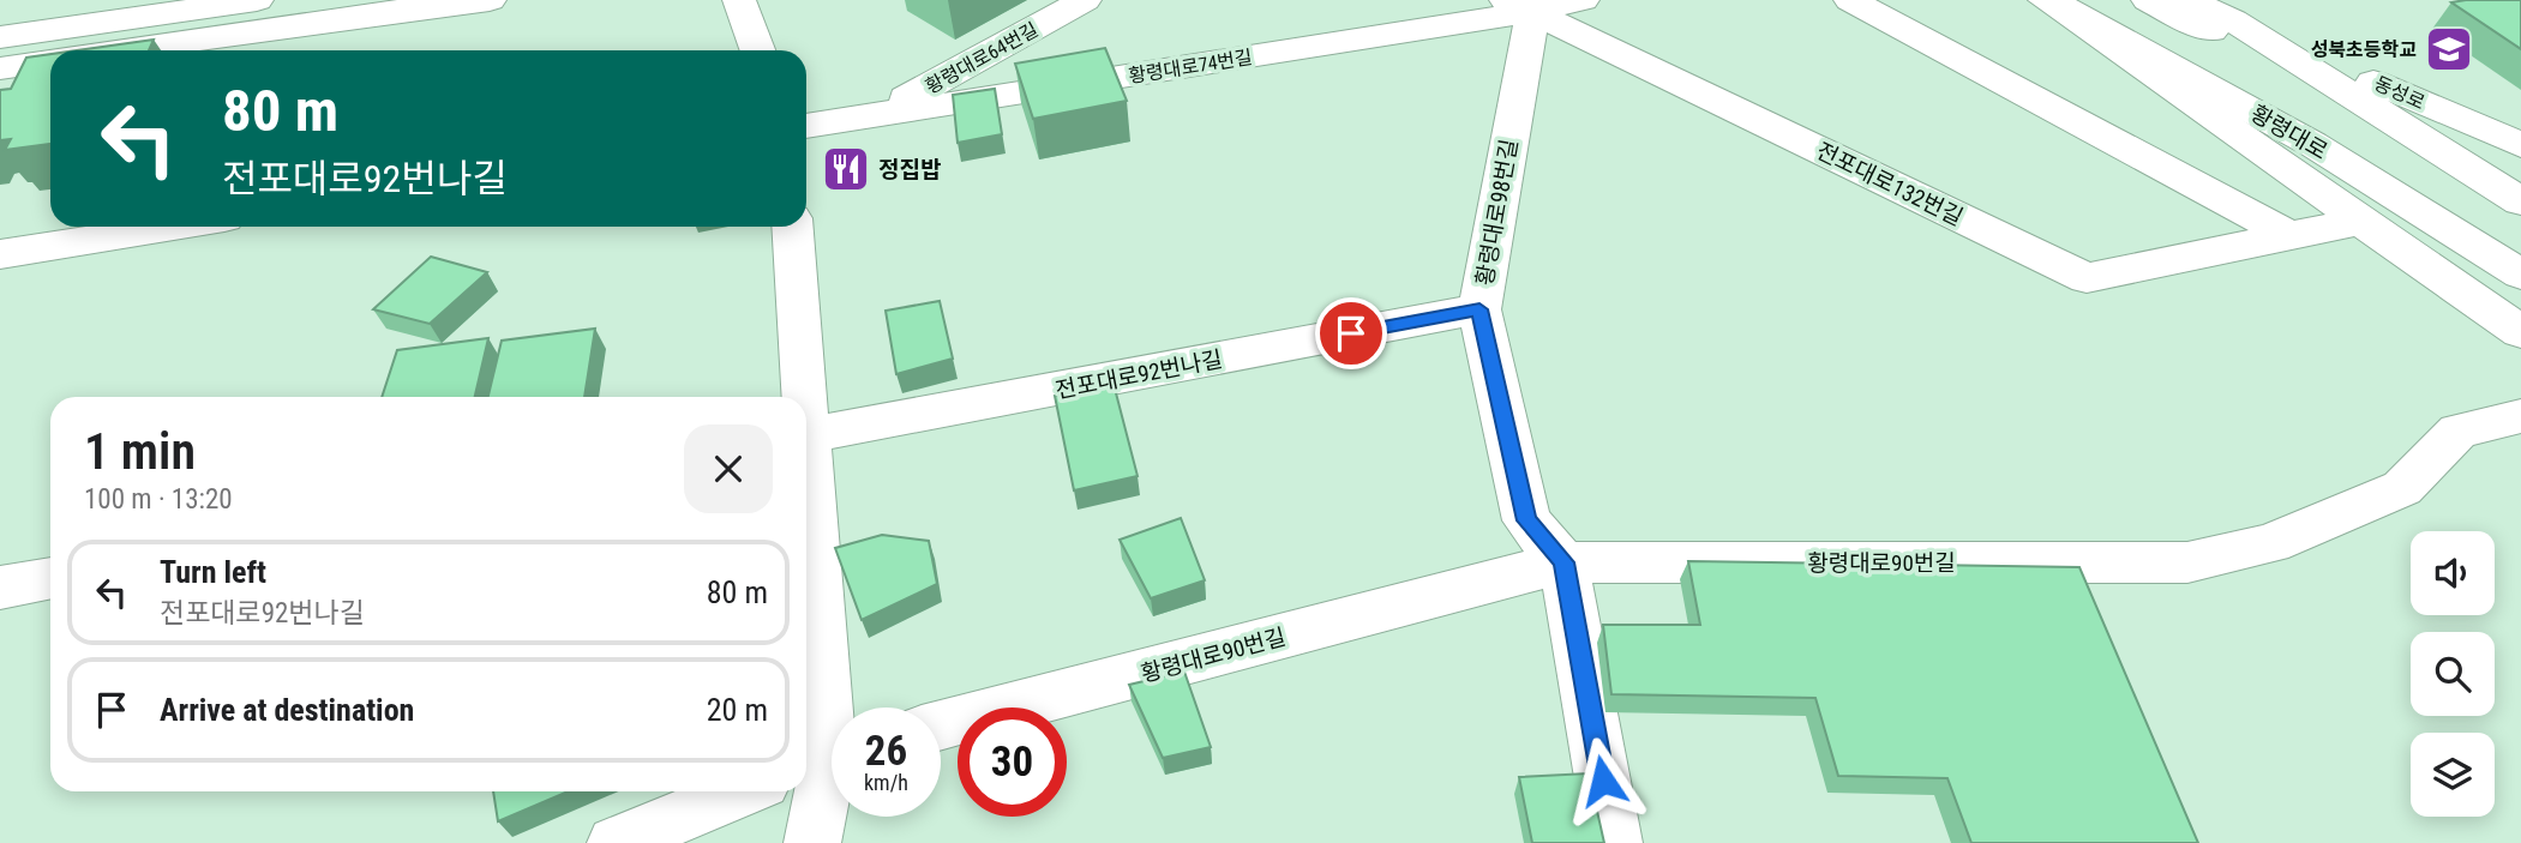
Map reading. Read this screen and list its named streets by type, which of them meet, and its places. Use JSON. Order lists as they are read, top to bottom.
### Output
{
  "streets": {
    "main road": [
      "황령대로64번길",
      "황령대로74번길",
      "동성로",
      "황령대로",
      "전포대로132번길",
      "황령대로98번길",
      "전포대로92번나길",
      "황령대로90번길"
    ]
  },
  "crossings": [
    ["황령대로64번길", "황령대로74번길"],
    ["황령대로74번길", "전포대로132번길"],
    ["황령대로74번길", "황령대로98번길"],
    ["전포대로132번길", "황령대로98번길"],
    ["황령대로98번길", "전포대로92번나길"],
    ["황령대로98번길", "황령대로90번길"]
  ],
  "places": {
    "school or university": ["성북초등학교"],
    "restaurant": ["정집밥"]
  },
  "page": {
    "turn": ["80 m", "전포대로92번나길"],
    "heading": ["1 min", "100 m · 13:20"],
    "list": [
      {
        "name": "Turn left",
        "note": "전포대로92번나길",
        "value": "80 m"
      },
      {
        "name": "Arrive at destination",
        "value": "20 m"
      }
    ],
    "speed": "26 km/h",
    "limit": "30"
  }
}
